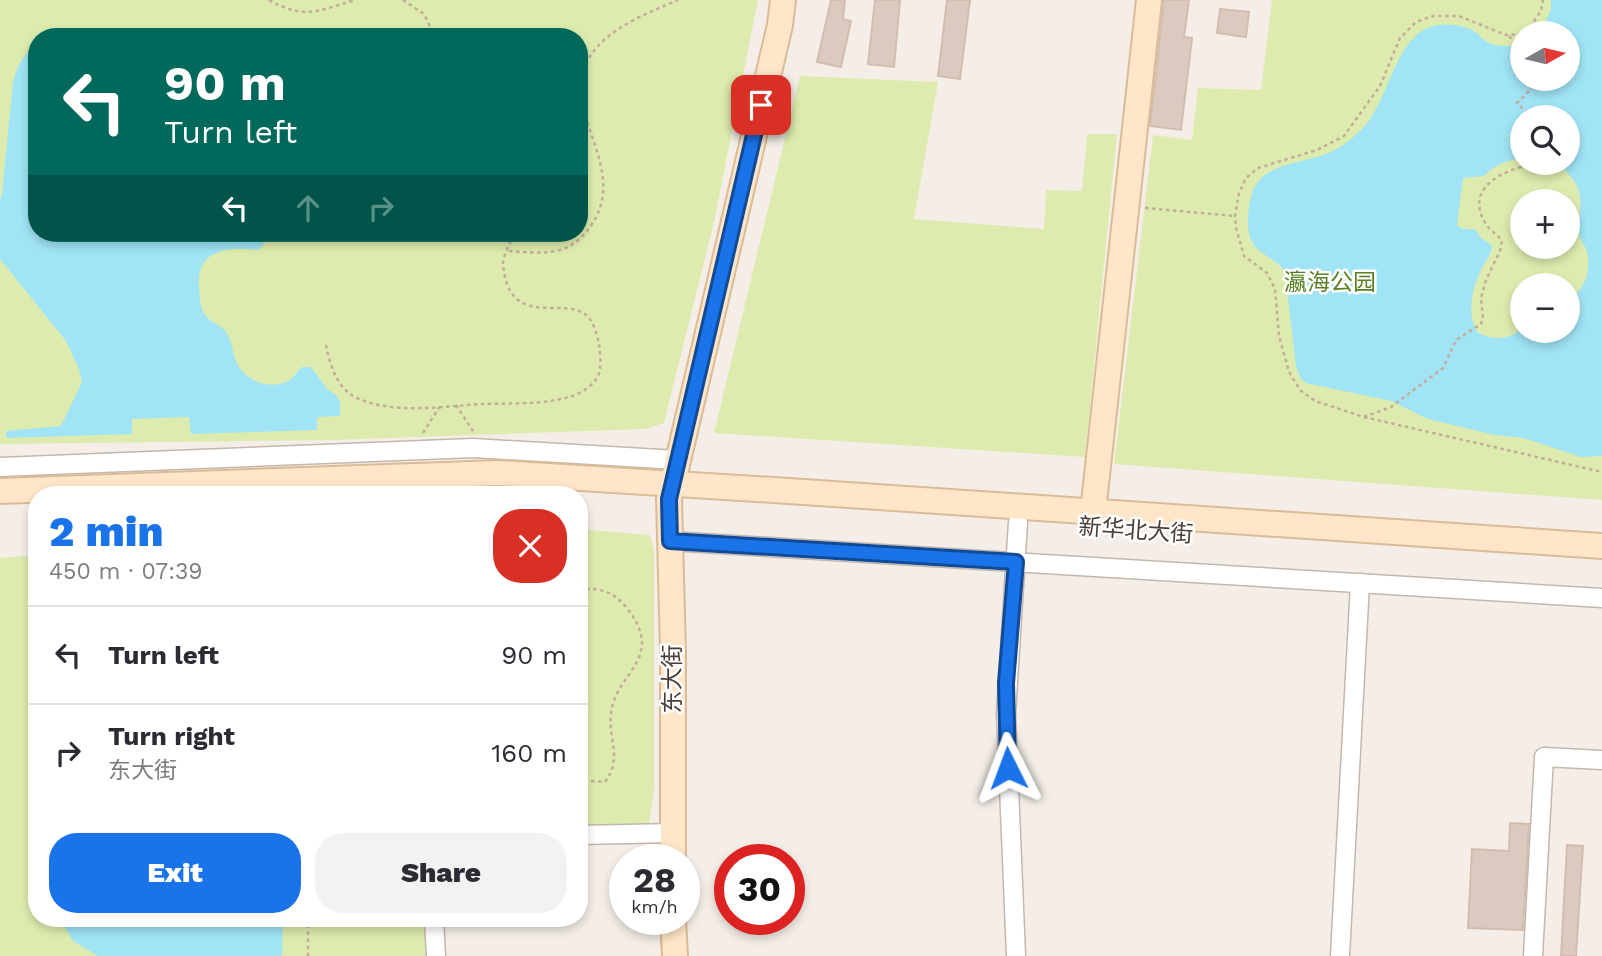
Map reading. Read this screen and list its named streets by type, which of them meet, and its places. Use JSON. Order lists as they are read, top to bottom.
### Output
{
  "streets": {
    "main road": ["新华北大街", "东大街"]
  },
  "crossings": [
    ["新华北大街", "东大街"]
  ],
  "parks": ["瀛海公园"],
  "north": "right",
  "page": {
    "map_buttons": ["+", "−"],
    "turn": ["90 m", "Turn left"],
    "heading": ["2 min", "450 m · 07:39"],
    "list": [
      {
        "name": "Turn left",
        "value": "90 m"
      },
      {
        "name": "Turn right",
        "note": "东大街",
        "value": "160 m"
      }
    ],
    "buttons": ["Exit", "Share"],
    "speed": "28 km/h",
    "limit": "30"
  }
}
